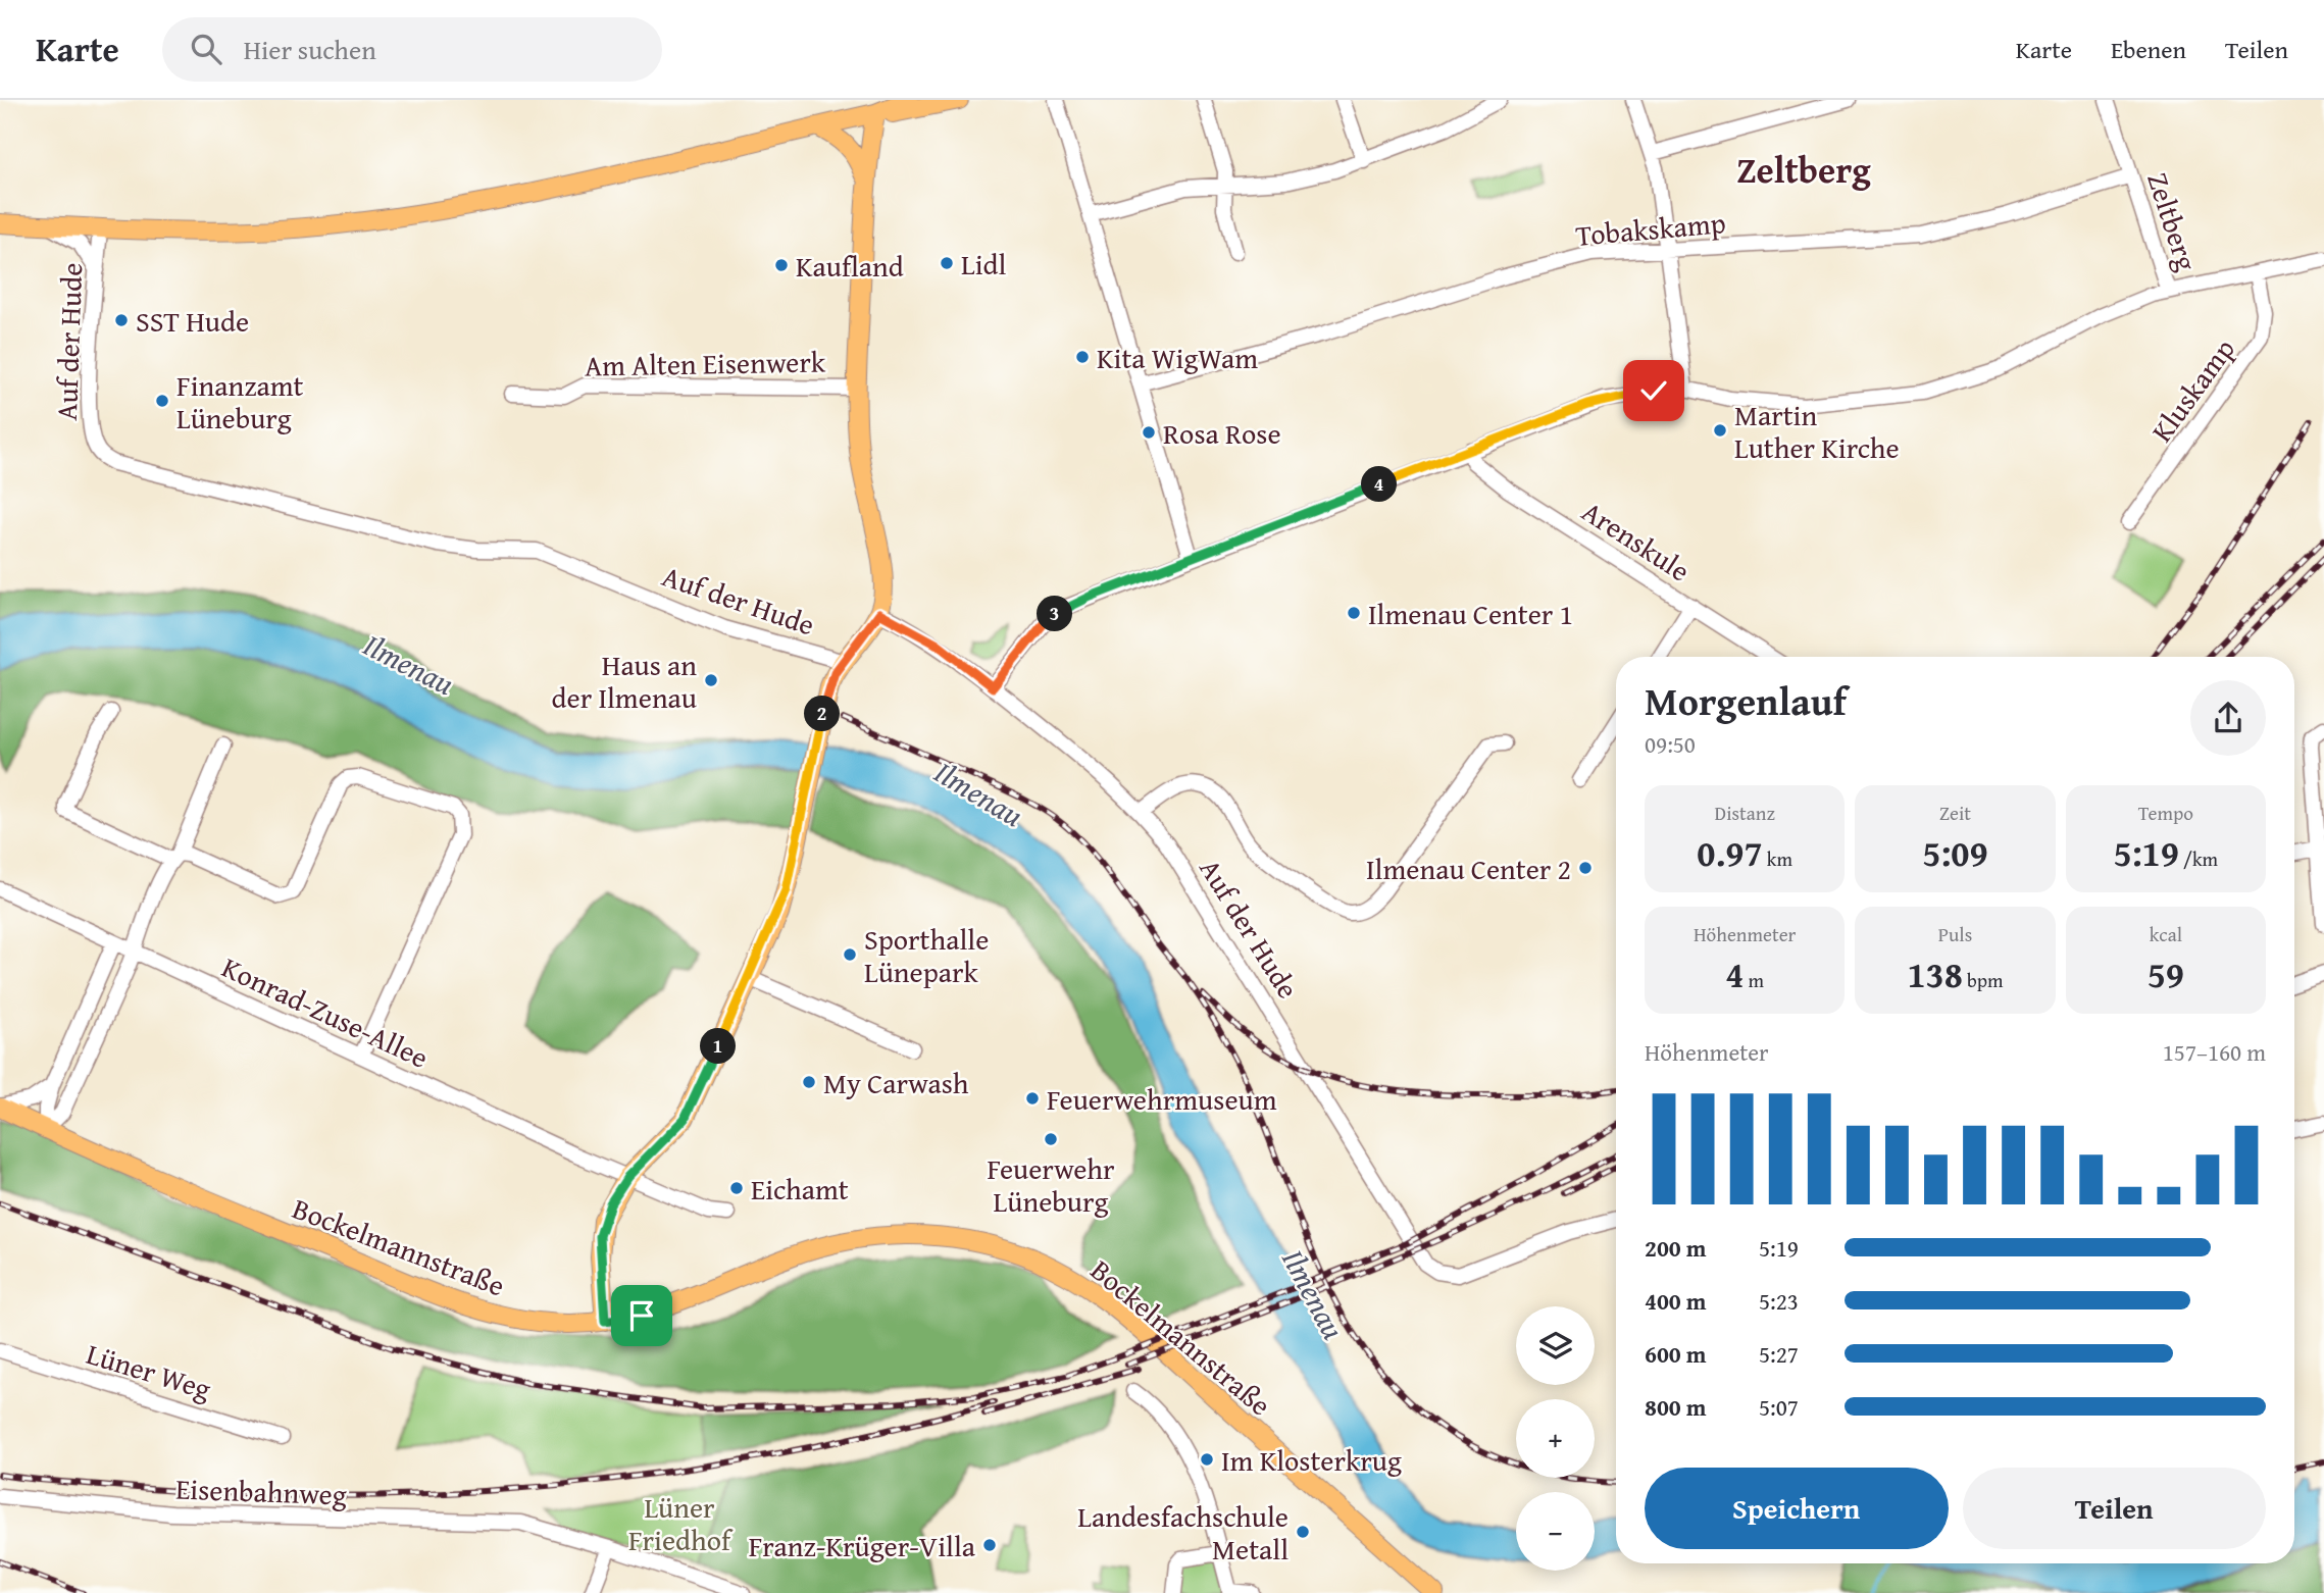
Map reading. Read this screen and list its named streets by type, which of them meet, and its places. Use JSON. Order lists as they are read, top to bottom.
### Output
{
  "streets": {
    "main road": ["Auf der Hude", "Am Alten Eisenwerk", "Bockelmannstraße"],
    "street": [
      "Zeltberg",
      "Tobakskamp",
      "Kluskamp",
      "Arenskule",
      "Konrad-Zuse-Allee",
      "Lüner Weg",
      "Eisenbahnweg"
    ]
  },
  "crossings": [
    ["Zeltberg", "Tobakskamp"],
    ["Zeltberg", "Kluskamp"],
    ["Auf der Hude", "Am Alten Eisenwerk"]
  ],
  "districts": ["Zeltberg"],
  "water": ["Ilmenau"],
  "parks": ["Lüner Friedhof"],
  "places": [
    "Lidl",
    "Kaufland",
    "SST Hude",
    "Kita WigWam",
    "Finanzamt Lüneburg",
    "Martin Luther Kirche",
    "Rosa Rose",
    "Ilmenau Center 1",
    "Haus an der Ilmenau",
    "Ilmenau Center 2",
    "Sporthalle Lünepark",
    "My Carwash",
    "Feuerwehrmuseum",
    "Feuerwehr Lüneburg",
    "Eichamt",
    "Im Klosterkrug",
    "Landesfachschule Metall",
    "Franz-Krüger-Villa"
  ],
  "page": {
    "header": "Karte",
    "search": "Hier suchen",
    "nav": ["Karte", "Ebenen", "Teilen"],
    "pins": [
      "4",
      "3",
      "2",
      "1"
    ],
    "heading": ["Morgenlauf", "09:50"],
    "stats": [
      ["Distanz", "0.97 km"],
      ["Zeit", "5:09"],
      ["Tempo", "5:19 /km"],
      ["Höhenmeter", "4 m"],
      ["Puls", "138 bpm"],
      ["kcal", "59"]
    ],
    "chart": ["Höhenmeter", "157–160 m"],
    "list": [
      {
        "name": "200 m",
        "note": "5:19"
      },
      {
        "name": "400 m",
        "note": "5:23"
      },
      {
        "name": "600 m",
        "note": "5:27"
      },
      {
        "name": "800 m",
        "note": "5:07"
      }
    ],
    "map_buttons": ["+", "−"],
    "buttons": ["Speichern", "Teilen"]
  }
}
